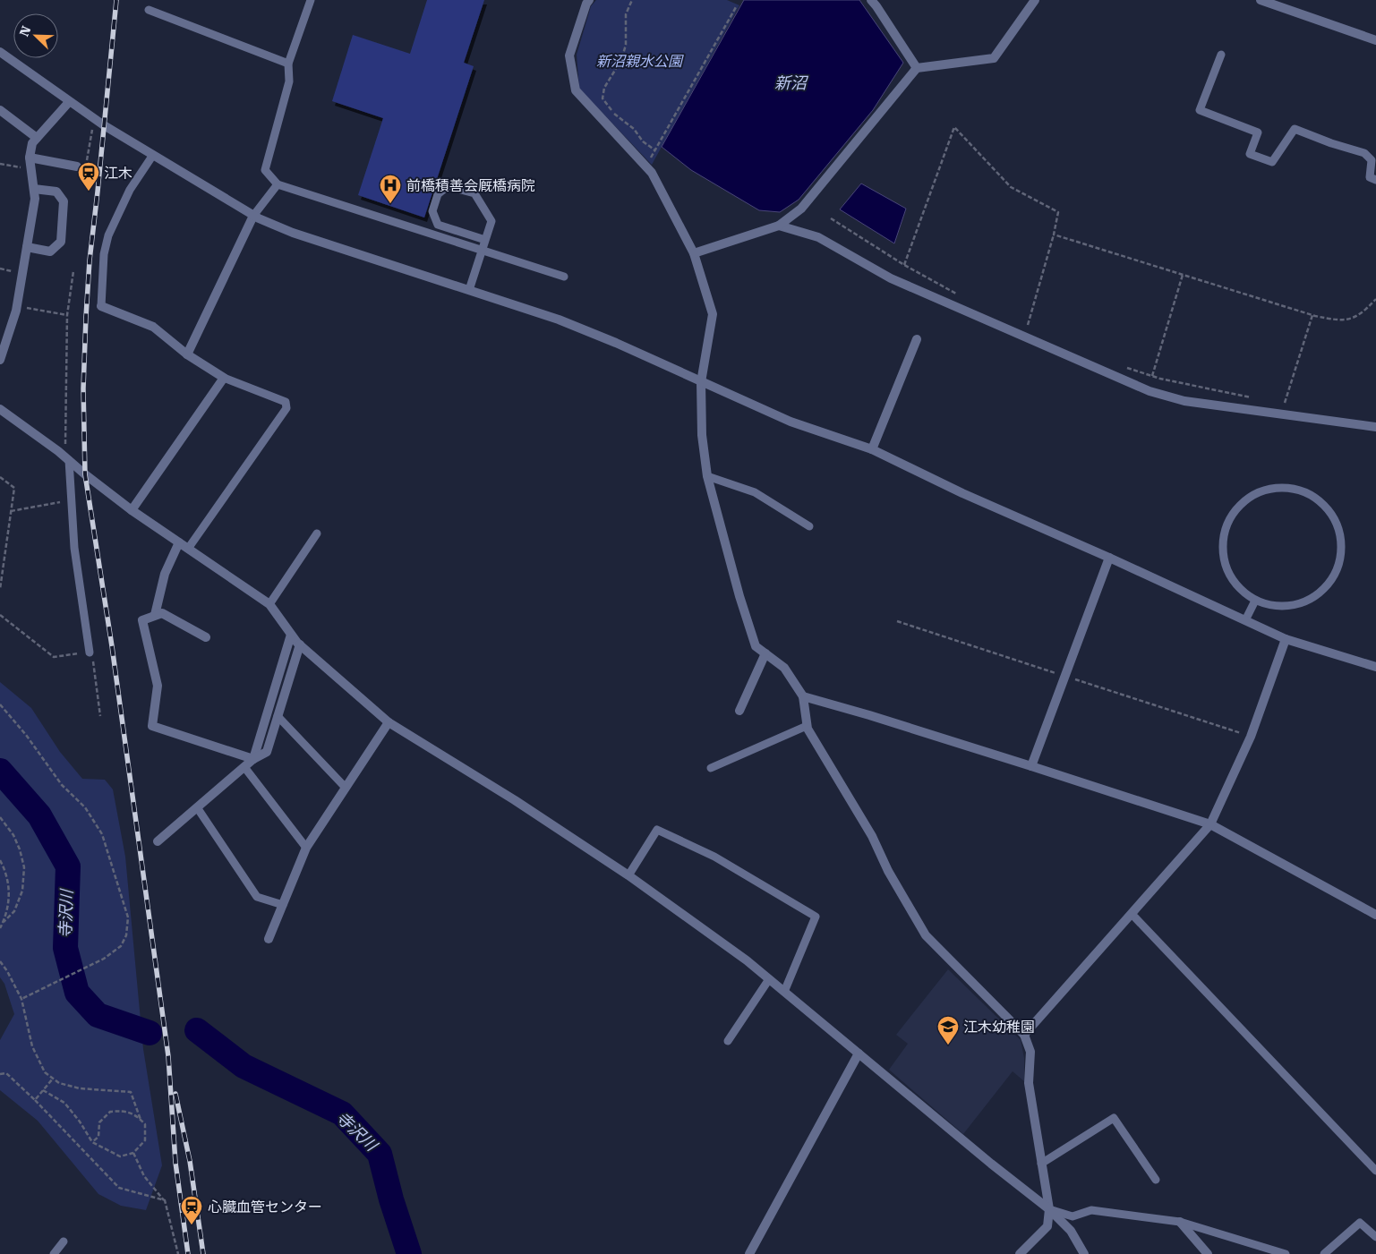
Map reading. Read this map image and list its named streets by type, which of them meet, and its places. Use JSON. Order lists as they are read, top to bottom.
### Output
{
  "water": ["新沼", "寺沢川"],
  "parks": ["新沼親水公園"],
  "places": {
    "station": ["江木", "心臓血管センター"],
    "hospital": ["前橋積善会厩橋病院"],
    "school or university": ["江木幼稚園"]
  },
  "north": "top left"
}
